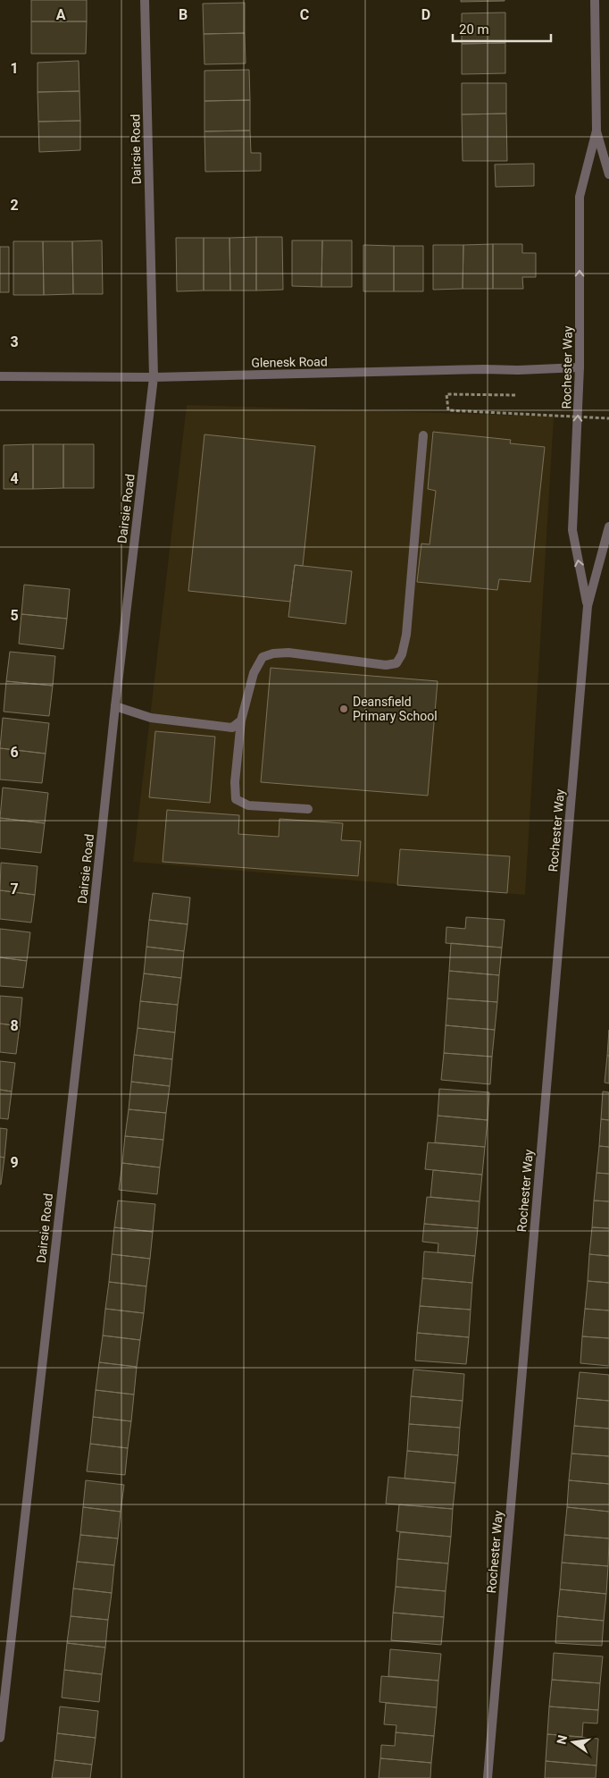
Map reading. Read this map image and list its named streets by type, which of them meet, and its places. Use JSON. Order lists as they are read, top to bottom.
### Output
{
  "streets": {
    "street": ["Dairsie Road", "Glenesk Road", "Rochester Way"]
  },
  "crossings": [
    ["Dairsie Road", "Glenesk Road"],
    ["Glenesk Road", "Rochester Way"]
  ],
  "places": ["Deansfield Primary School"],
  "scale_bar": "20 m",
  "north": "left",
  "grid": {
    "columns": [
      "A",
      "B",
      "C",
      "D"
    ],
    "rows": [
      "1",
      "2",
      "3",
      "4",
      "5",
      "6",
      "7",
      "8",
      "9"
    ]
  }
}
